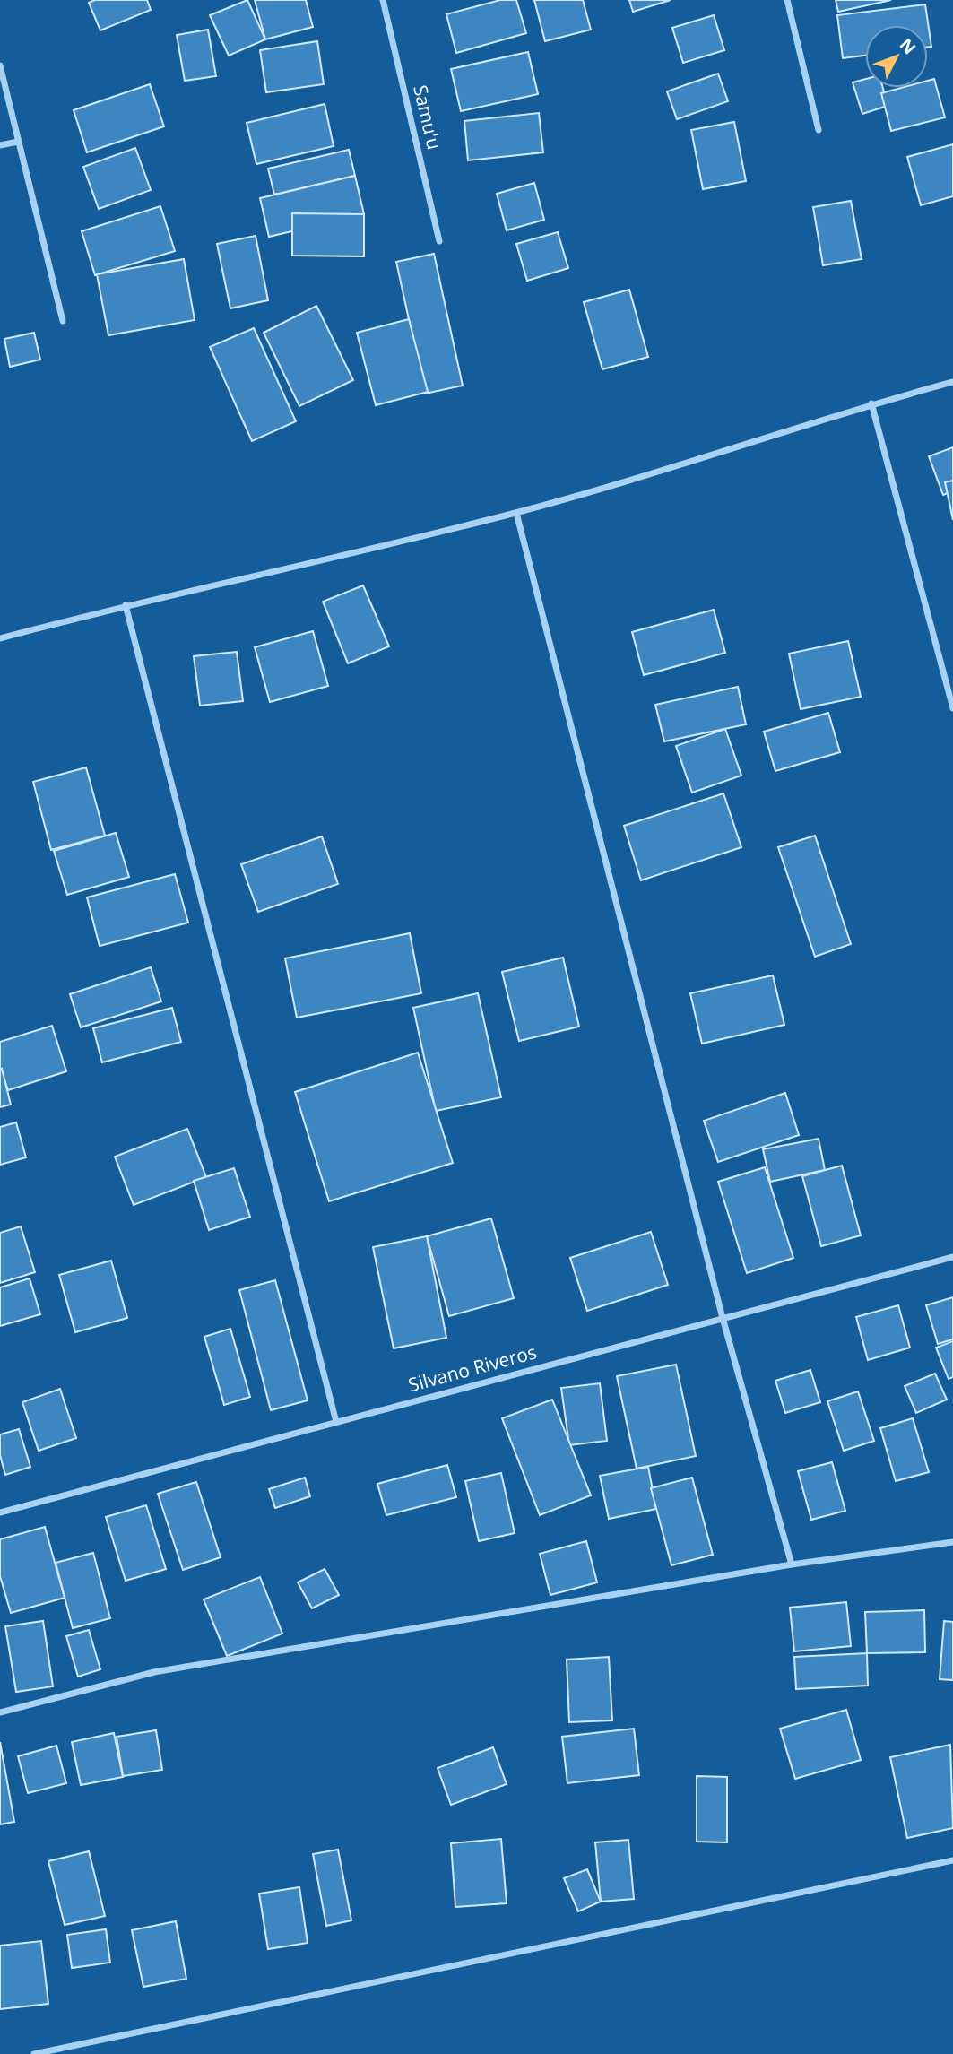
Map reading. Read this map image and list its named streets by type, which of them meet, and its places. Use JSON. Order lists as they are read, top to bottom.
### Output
{
  "streets": {
    "street": ["Samu'u", "Silvano Riveros"]
  },
  "north": "top right"
}
